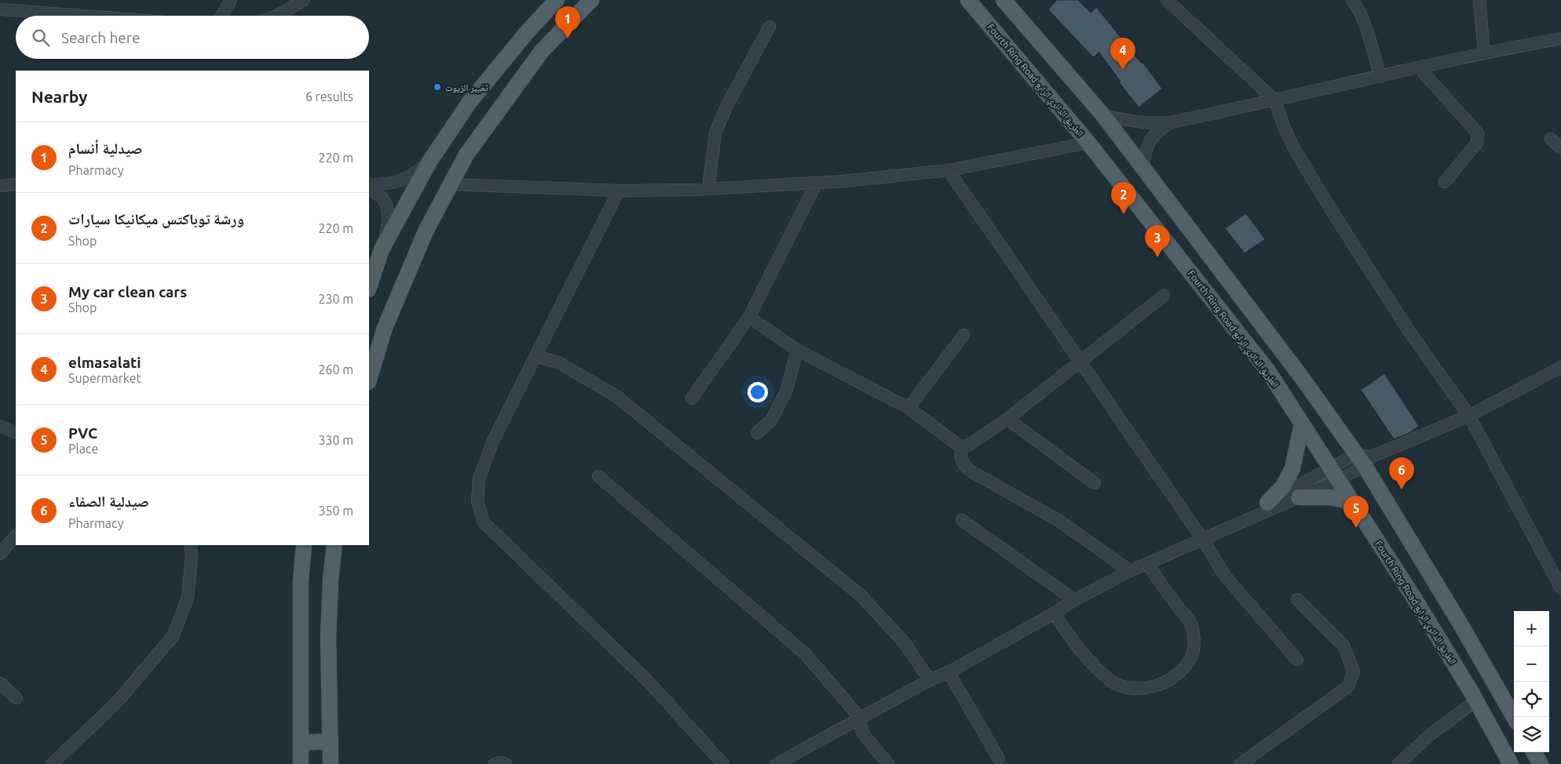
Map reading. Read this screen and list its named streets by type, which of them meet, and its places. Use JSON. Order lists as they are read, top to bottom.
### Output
{
  "streets": {
    "main road": ["Fourth Ring Road الطريق الدائري الرابع"]
  },
  "places": ["تغيير الزيوت"],
  "page": {
    "pins": [
      "1",
      "4",
      "2",
      "3",
      "6",
      "5"
    ],
    "search": "Search here",
    "heading": ["Nearby", "6 results"],
    "list": [
      {
        "mark": "1",
        "name": "صيدلية أنسام",
        "note": "Pharmacy",
        "value": "220 m"
      },
      {
        "mark": "2",
        "name": "ورشة توباكتس ميكانيكا سيارات",
        "note": "Shop",
        "value": "220 m"
      },
      {
        "mark": "3",
        "name": "My car clean cars",
        "note": "Shop",
        "value": "230 m"
      },
      {
        "mark": "4",
        "name": "elmasalati",
        "note": "Supermarket",
        "value": "260 m"
      },
      {
        "mark": "5",
        "name": "PVC",
        "note": "Place",
        "value": "330 m"
      },
      {
        "mark": "6",
        "name": "صيدلية الصفاء",
        "note": "Pharmacy",
        "value": "350 m"
      }
    ],
    "map_buttons": ["+", "−"]
  }
}
